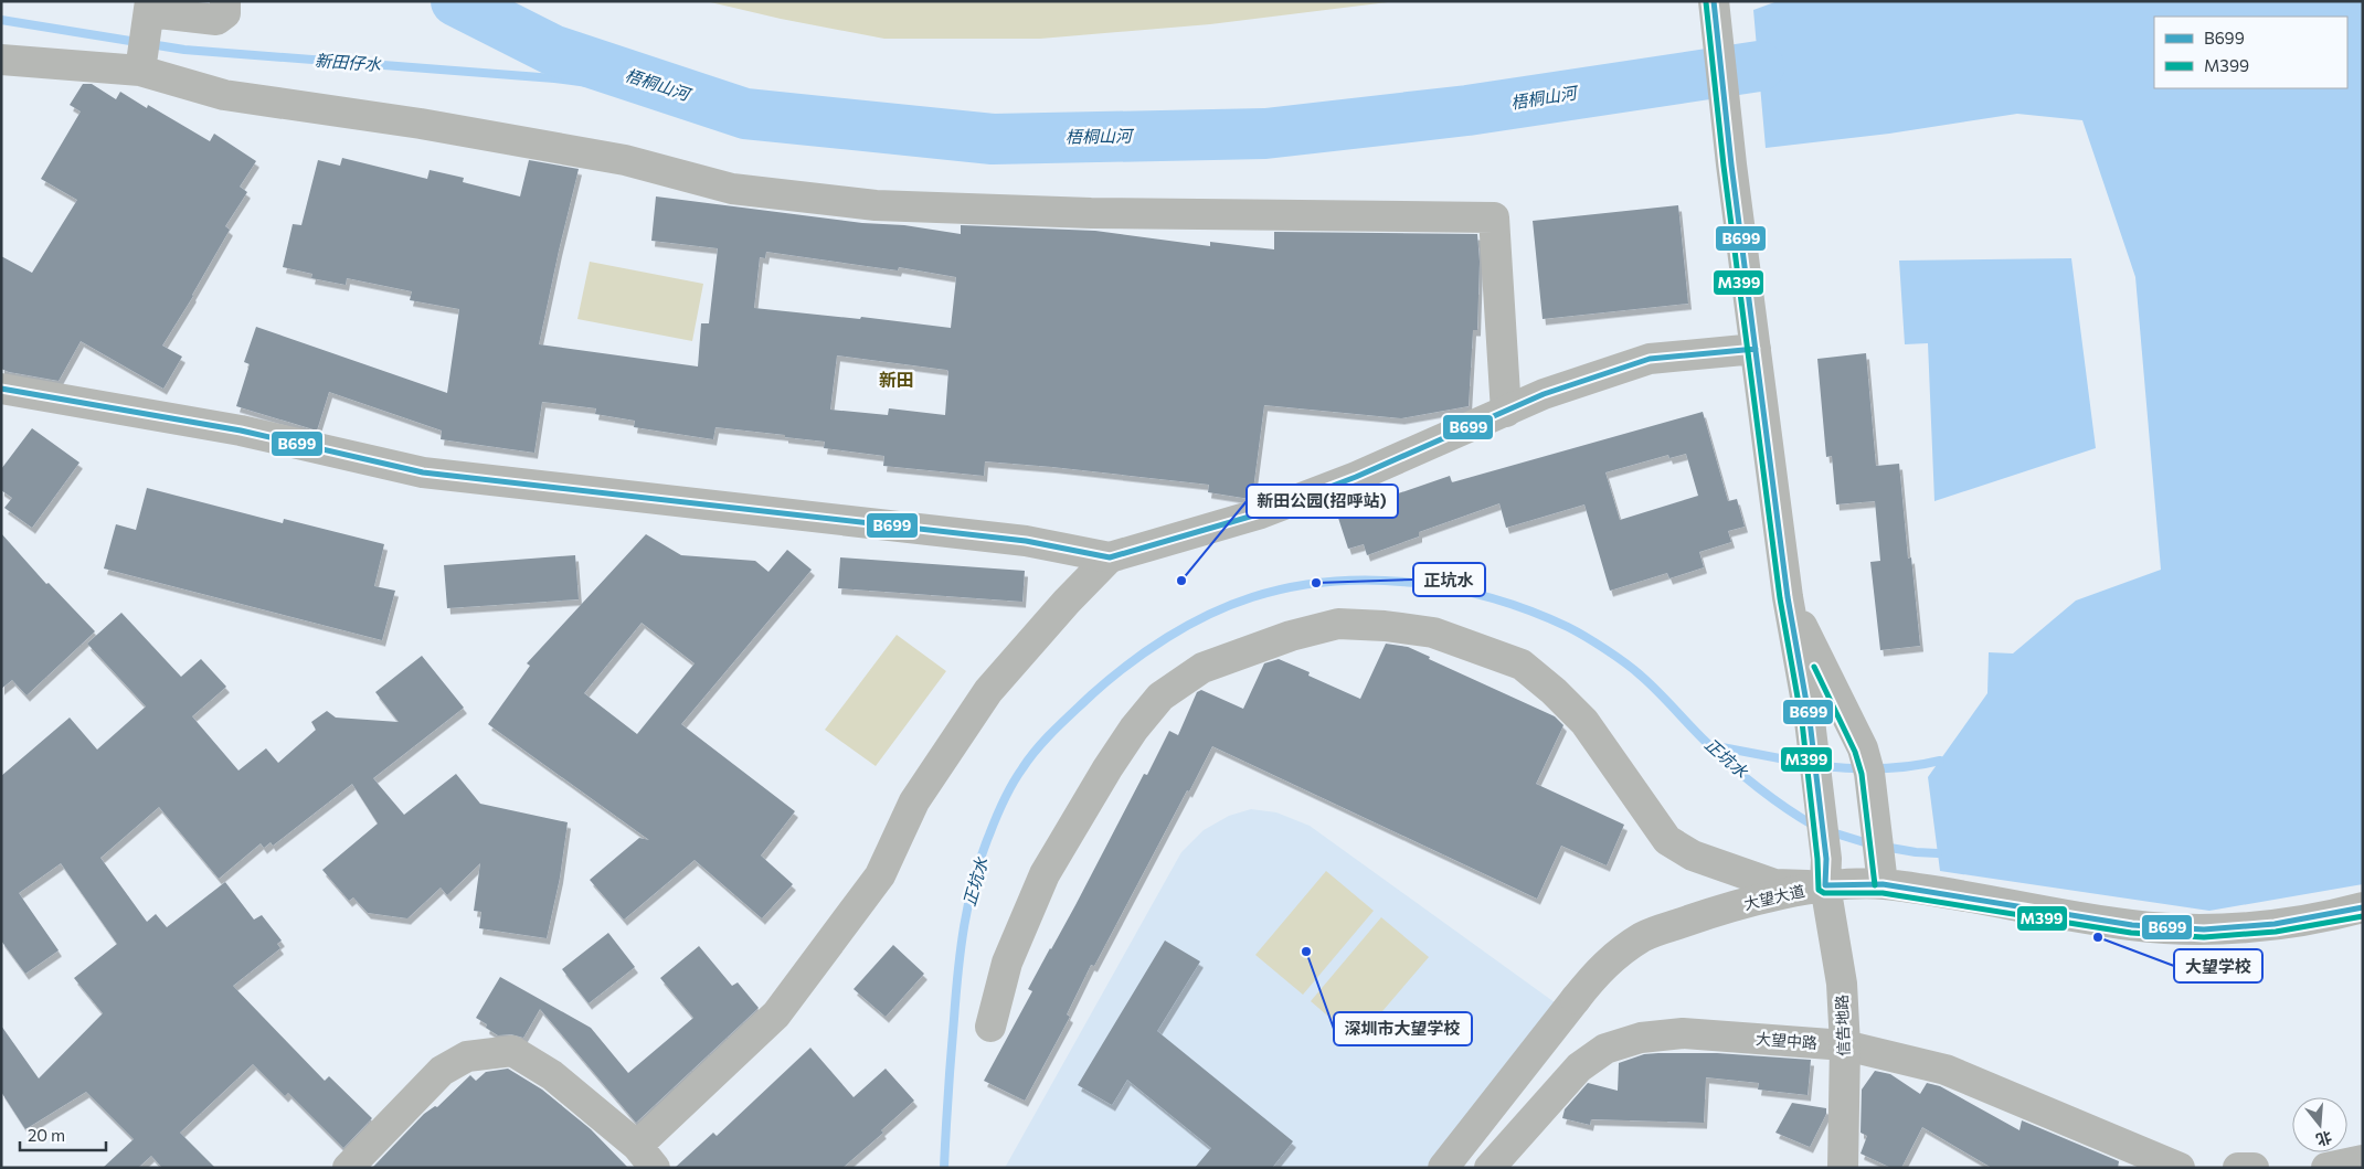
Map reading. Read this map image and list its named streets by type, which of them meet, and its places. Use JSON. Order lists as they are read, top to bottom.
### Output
{
  "streets": {
    "street": ["大望大道", "信告地路", "大望中路"]
  },
  "crossings": [
    ["大望大道", "信告地路"],
    ["信告地路", "大望中路"]
  ],
  "districts": ["新田"],
  "water": ["新田仔水", "梧桐山河", "正坑水"],
  "places": [
    "新田公园(招呼站)",
    "正坑水",
    "大望学校",
    "深圳市大望学校"
  ],
  "lines": ["transit line B699", "transit line M399"],
  "legend": ["B699", "M399"],
  "scale_bar": "20 m",
  "north": "bottom"
}
